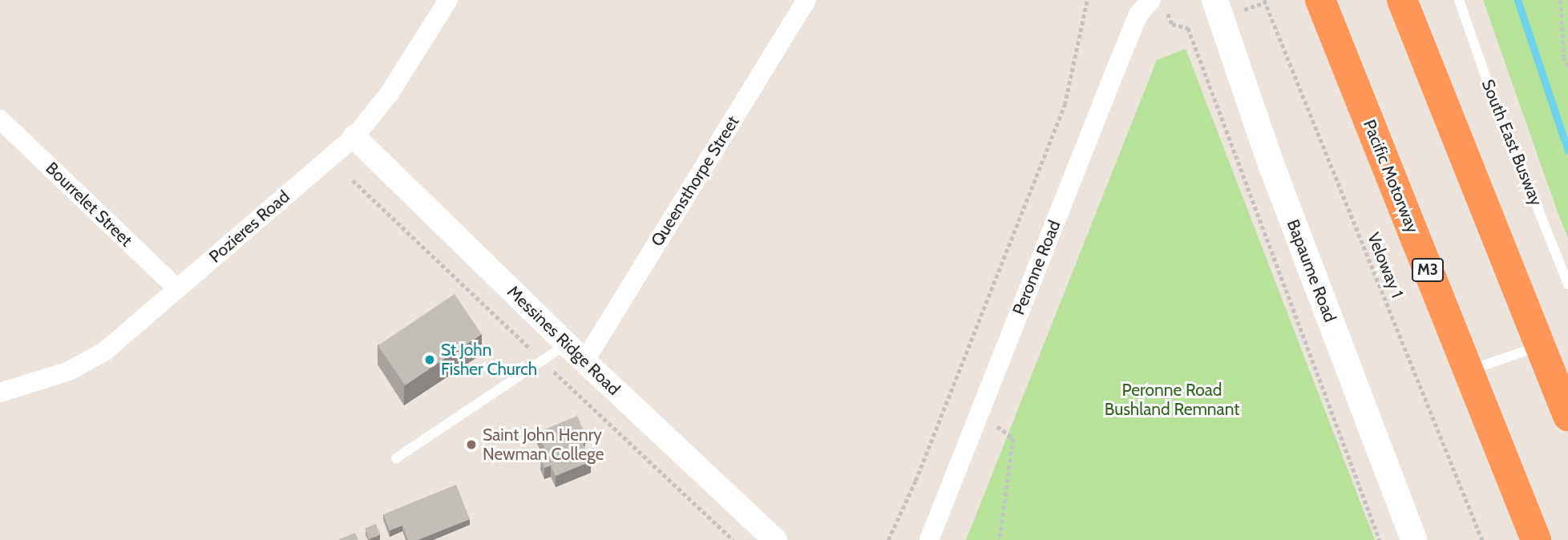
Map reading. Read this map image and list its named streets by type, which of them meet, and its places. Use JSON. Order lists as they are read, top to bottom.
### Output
{
  "streets": {
    "highway": ["Pacific Motorway", "M3"],
    "main road": ["Bapaume Road"],
    "street": [
      "Queensthorpe Street",
      "Bourrelet Street",
      "Pozieres Road",
      "Peronne Road",
      "Messines Ridge Road"
    ],
    "lane": ["South East Busway"],
    "path": ["Veloway 1"]
  },
  "crossings": [
    ["Queensthorpe Street", "Messines Ridge Road"],
    ["Bourrelet Street", "Pozieres Road"],
    ["Pozieres Road", "Messines Ridge Road"]
  ],
  "parks": ["Peronne Road Bushland Remnant"],
  "places": ["St John Fisher Church", "Saint John Henry Newman College"]
}
